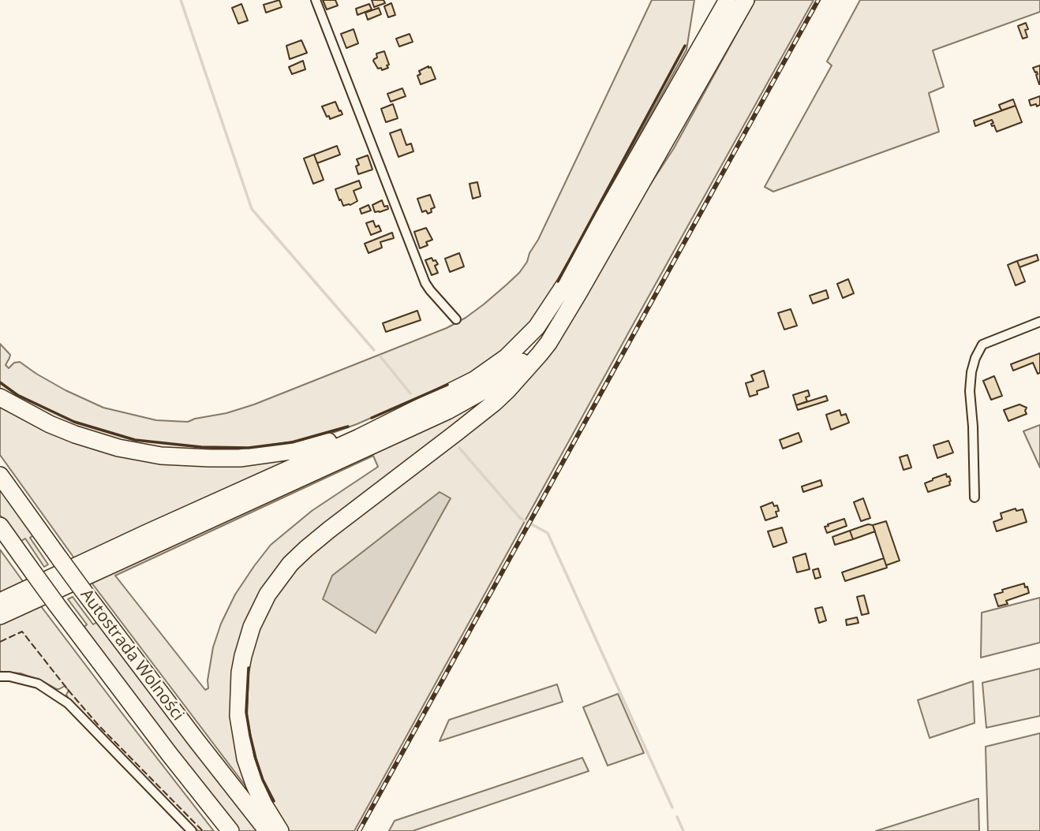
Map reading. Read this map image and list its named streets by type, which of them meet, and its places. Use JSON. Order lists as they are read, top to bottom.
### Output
{
  "streets": {
    "highway": ["Autostrada Wolności"]
  }
}
